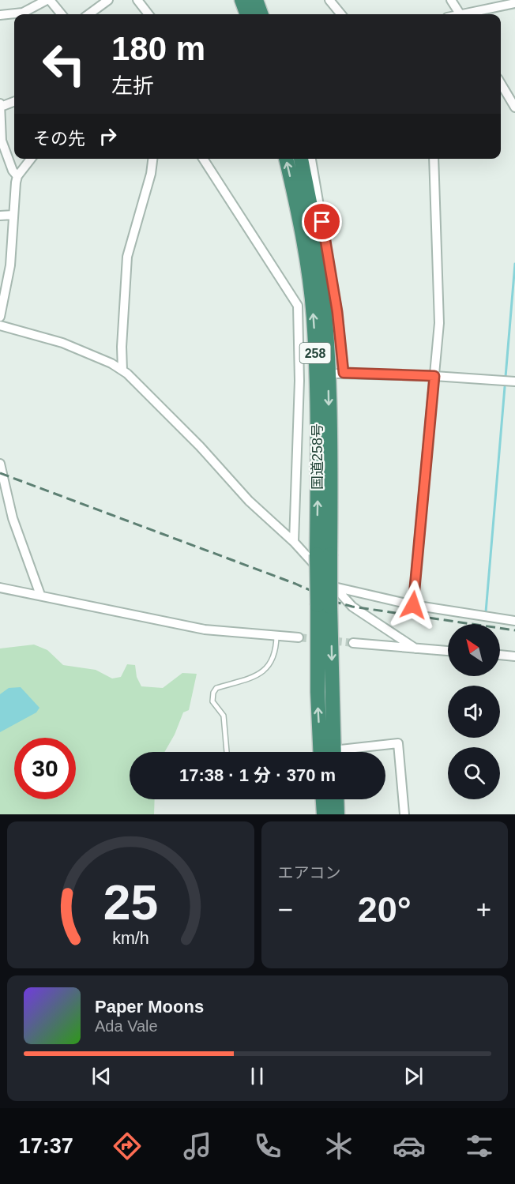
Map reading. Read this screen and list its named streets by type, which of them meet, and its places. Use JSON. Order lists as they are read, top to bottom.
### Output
{
  "streets": {
    "highway": ["258", "国道258号"]
  },
  "north": "top left",
  "page": {
    "turn": ["180 m", "左折"],
    "then": "その先",
    "limit": "30",
    "trip": "17:38 · 1 分 · 370 m",
    "tile": "エアコン",
    "heat": ["−", "20°", "+"],
    "song": ["Paper Moons", "Ada Vale"],
    "tabs": "17:37",
    "gauge": ["25", "km/h"]
  }
}
